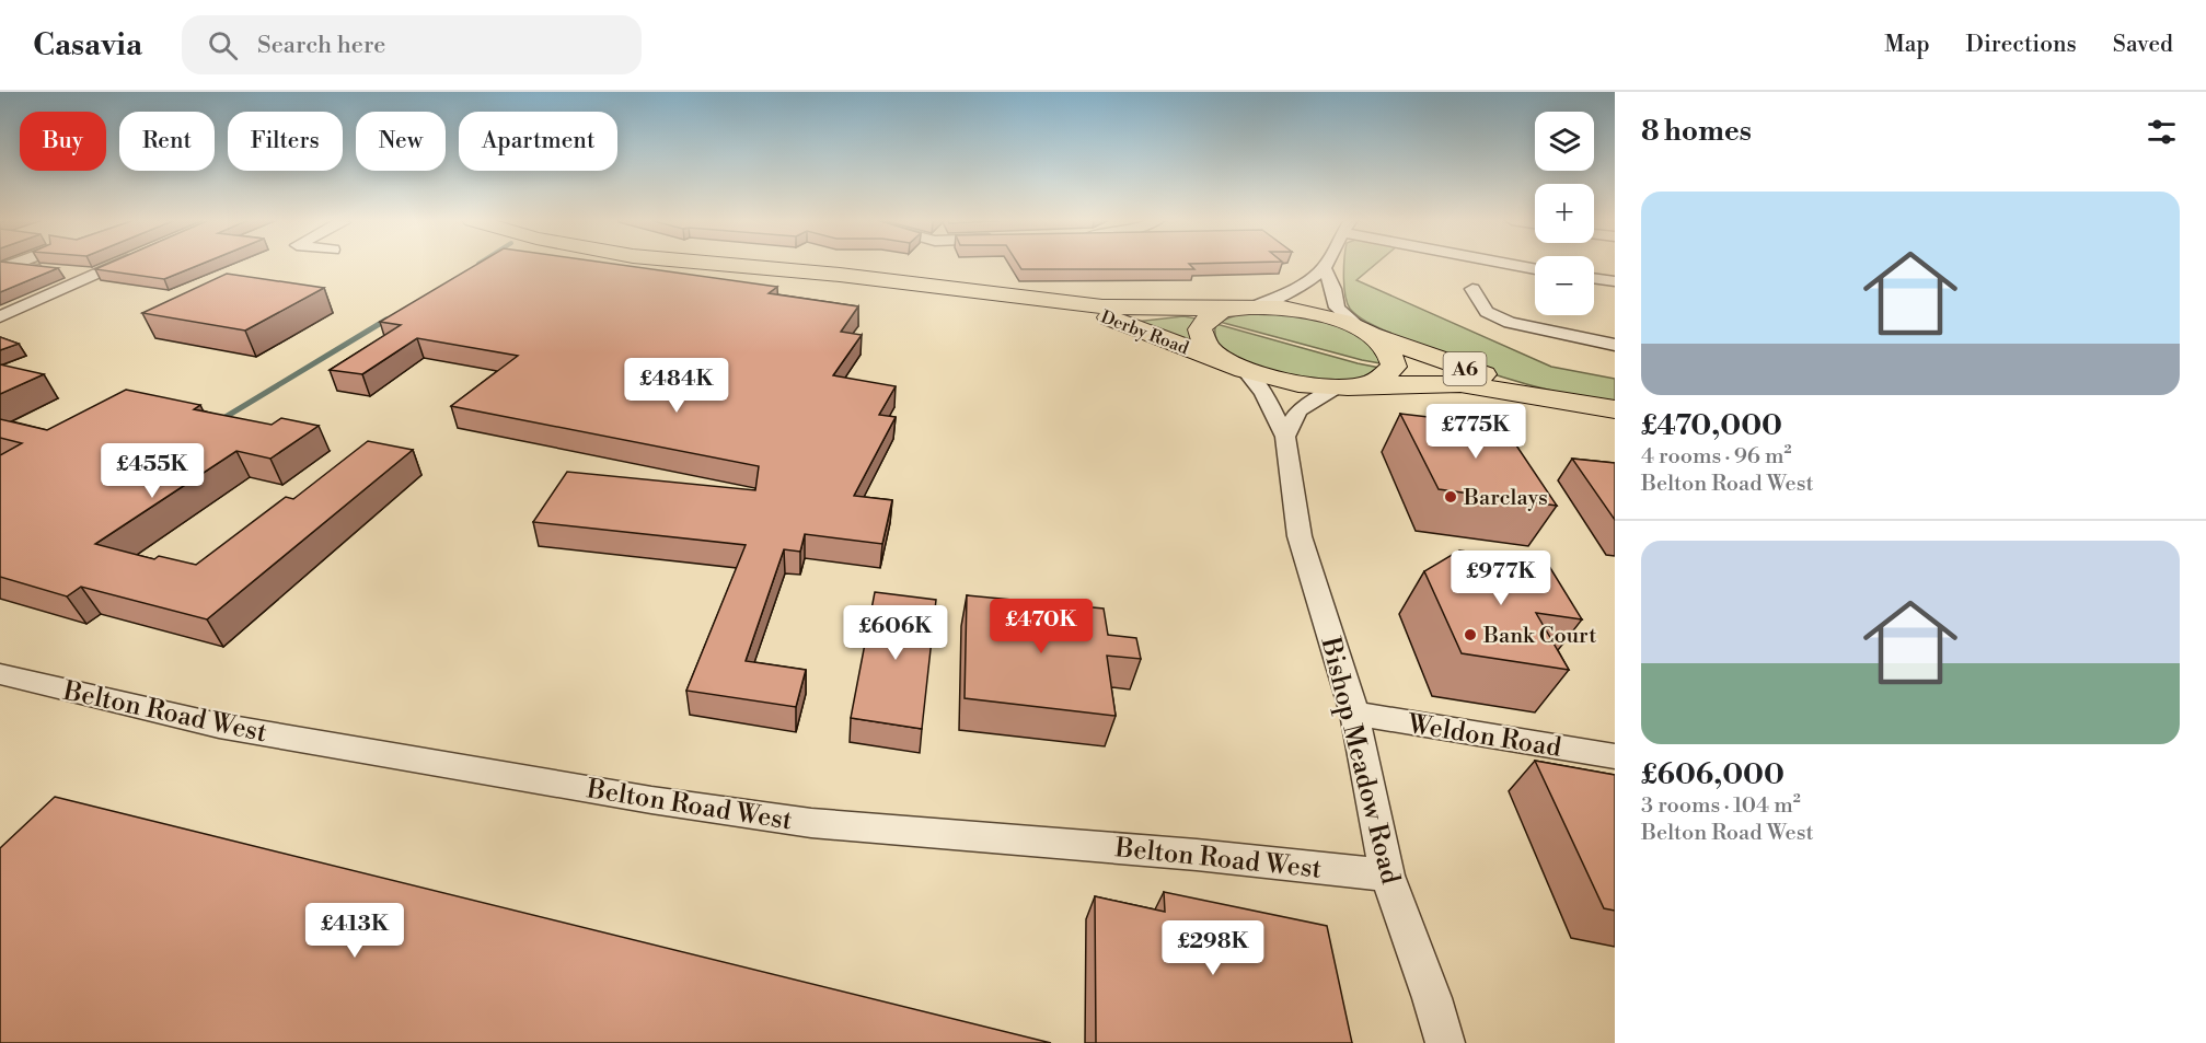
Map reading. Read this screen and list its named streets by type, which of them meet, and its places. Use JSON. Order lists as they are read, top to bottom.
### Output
{
  "streets": {
    "highway": ["Derby Road", "A6"],
    "street": ["Belton Road West", "Weldon Road", "Bishop Meadow Road"]
  },
  "crossings": [
    ["Derby Road", "A6"],
    ["Derby Road", "Bishop Meadow Road"],
    ["A6", "Bishop Meadow Road"],
    ["Belton Road West", "Bishop Meadow Road"],
    ["Weldon Road", "Bishop Meadow Road"]
  ],
  "places": ["Barclays", "Bank Court"],
  "page": {
    "header": "Casavia",
    "search": "Search here",
    "nav": ["Map", "Directions", "Saved"],
    "heading": "8 homes",
    "map_buttons": ["+", "−"],
    "chip": [
      "Buy",
      "Rent",
      "Filters",
      "New",
      "Apartment"
    ],
    "list": [
      {
        "name": "£470,000",
        "note": "4 rooms · 96 m² · Belton Road West"
      },
      {
        "name": "£606,000",
        "note": "3 rooms · 104 m² · Belton Road West"
      }
    ],
    "price": [
      "£484K",
      "£775K",
      "£455K",
      "£977K",
      "£470K",
      "£606K",
      "£413K",
      "£298K"
    ]
  }
}
